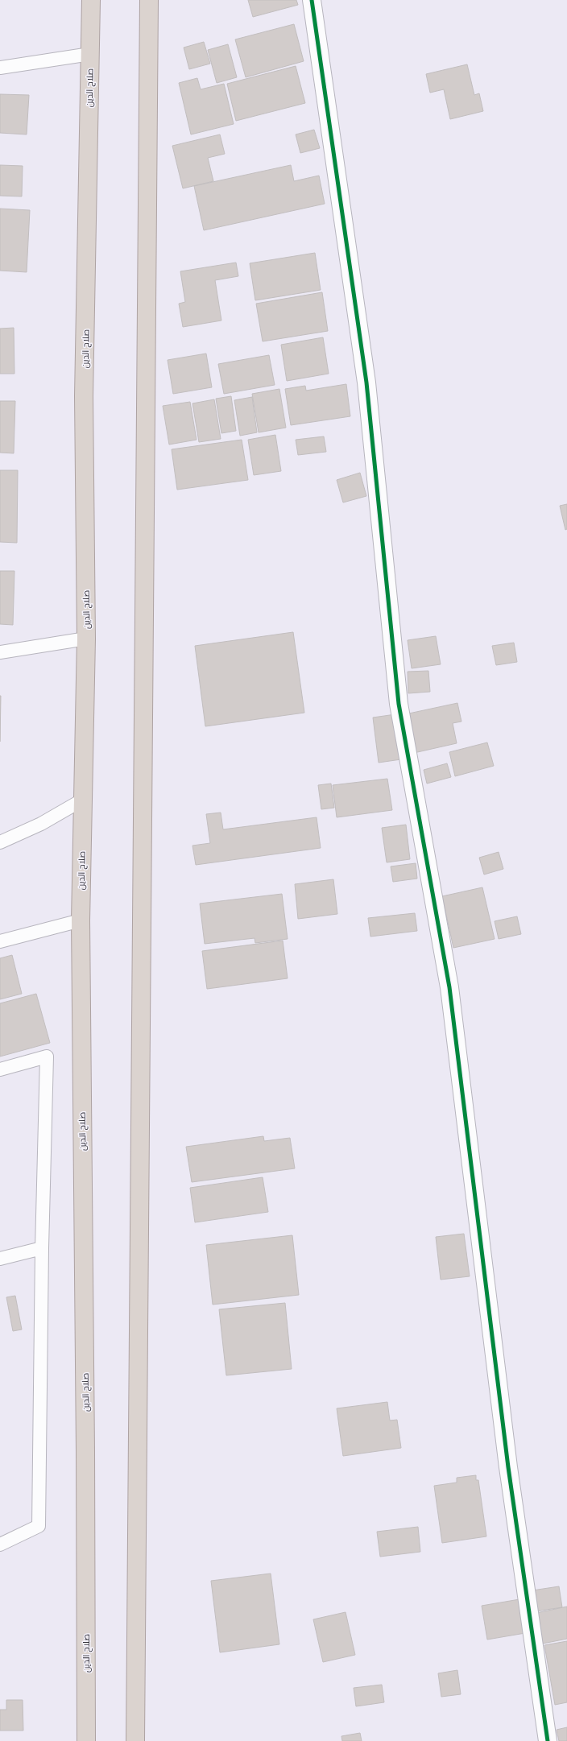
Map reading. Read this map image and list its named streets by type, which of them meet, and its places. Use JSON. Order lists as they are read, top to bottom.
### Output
{
  "streets": {
    "highway": ["صلاح الدين"]
  }
}
